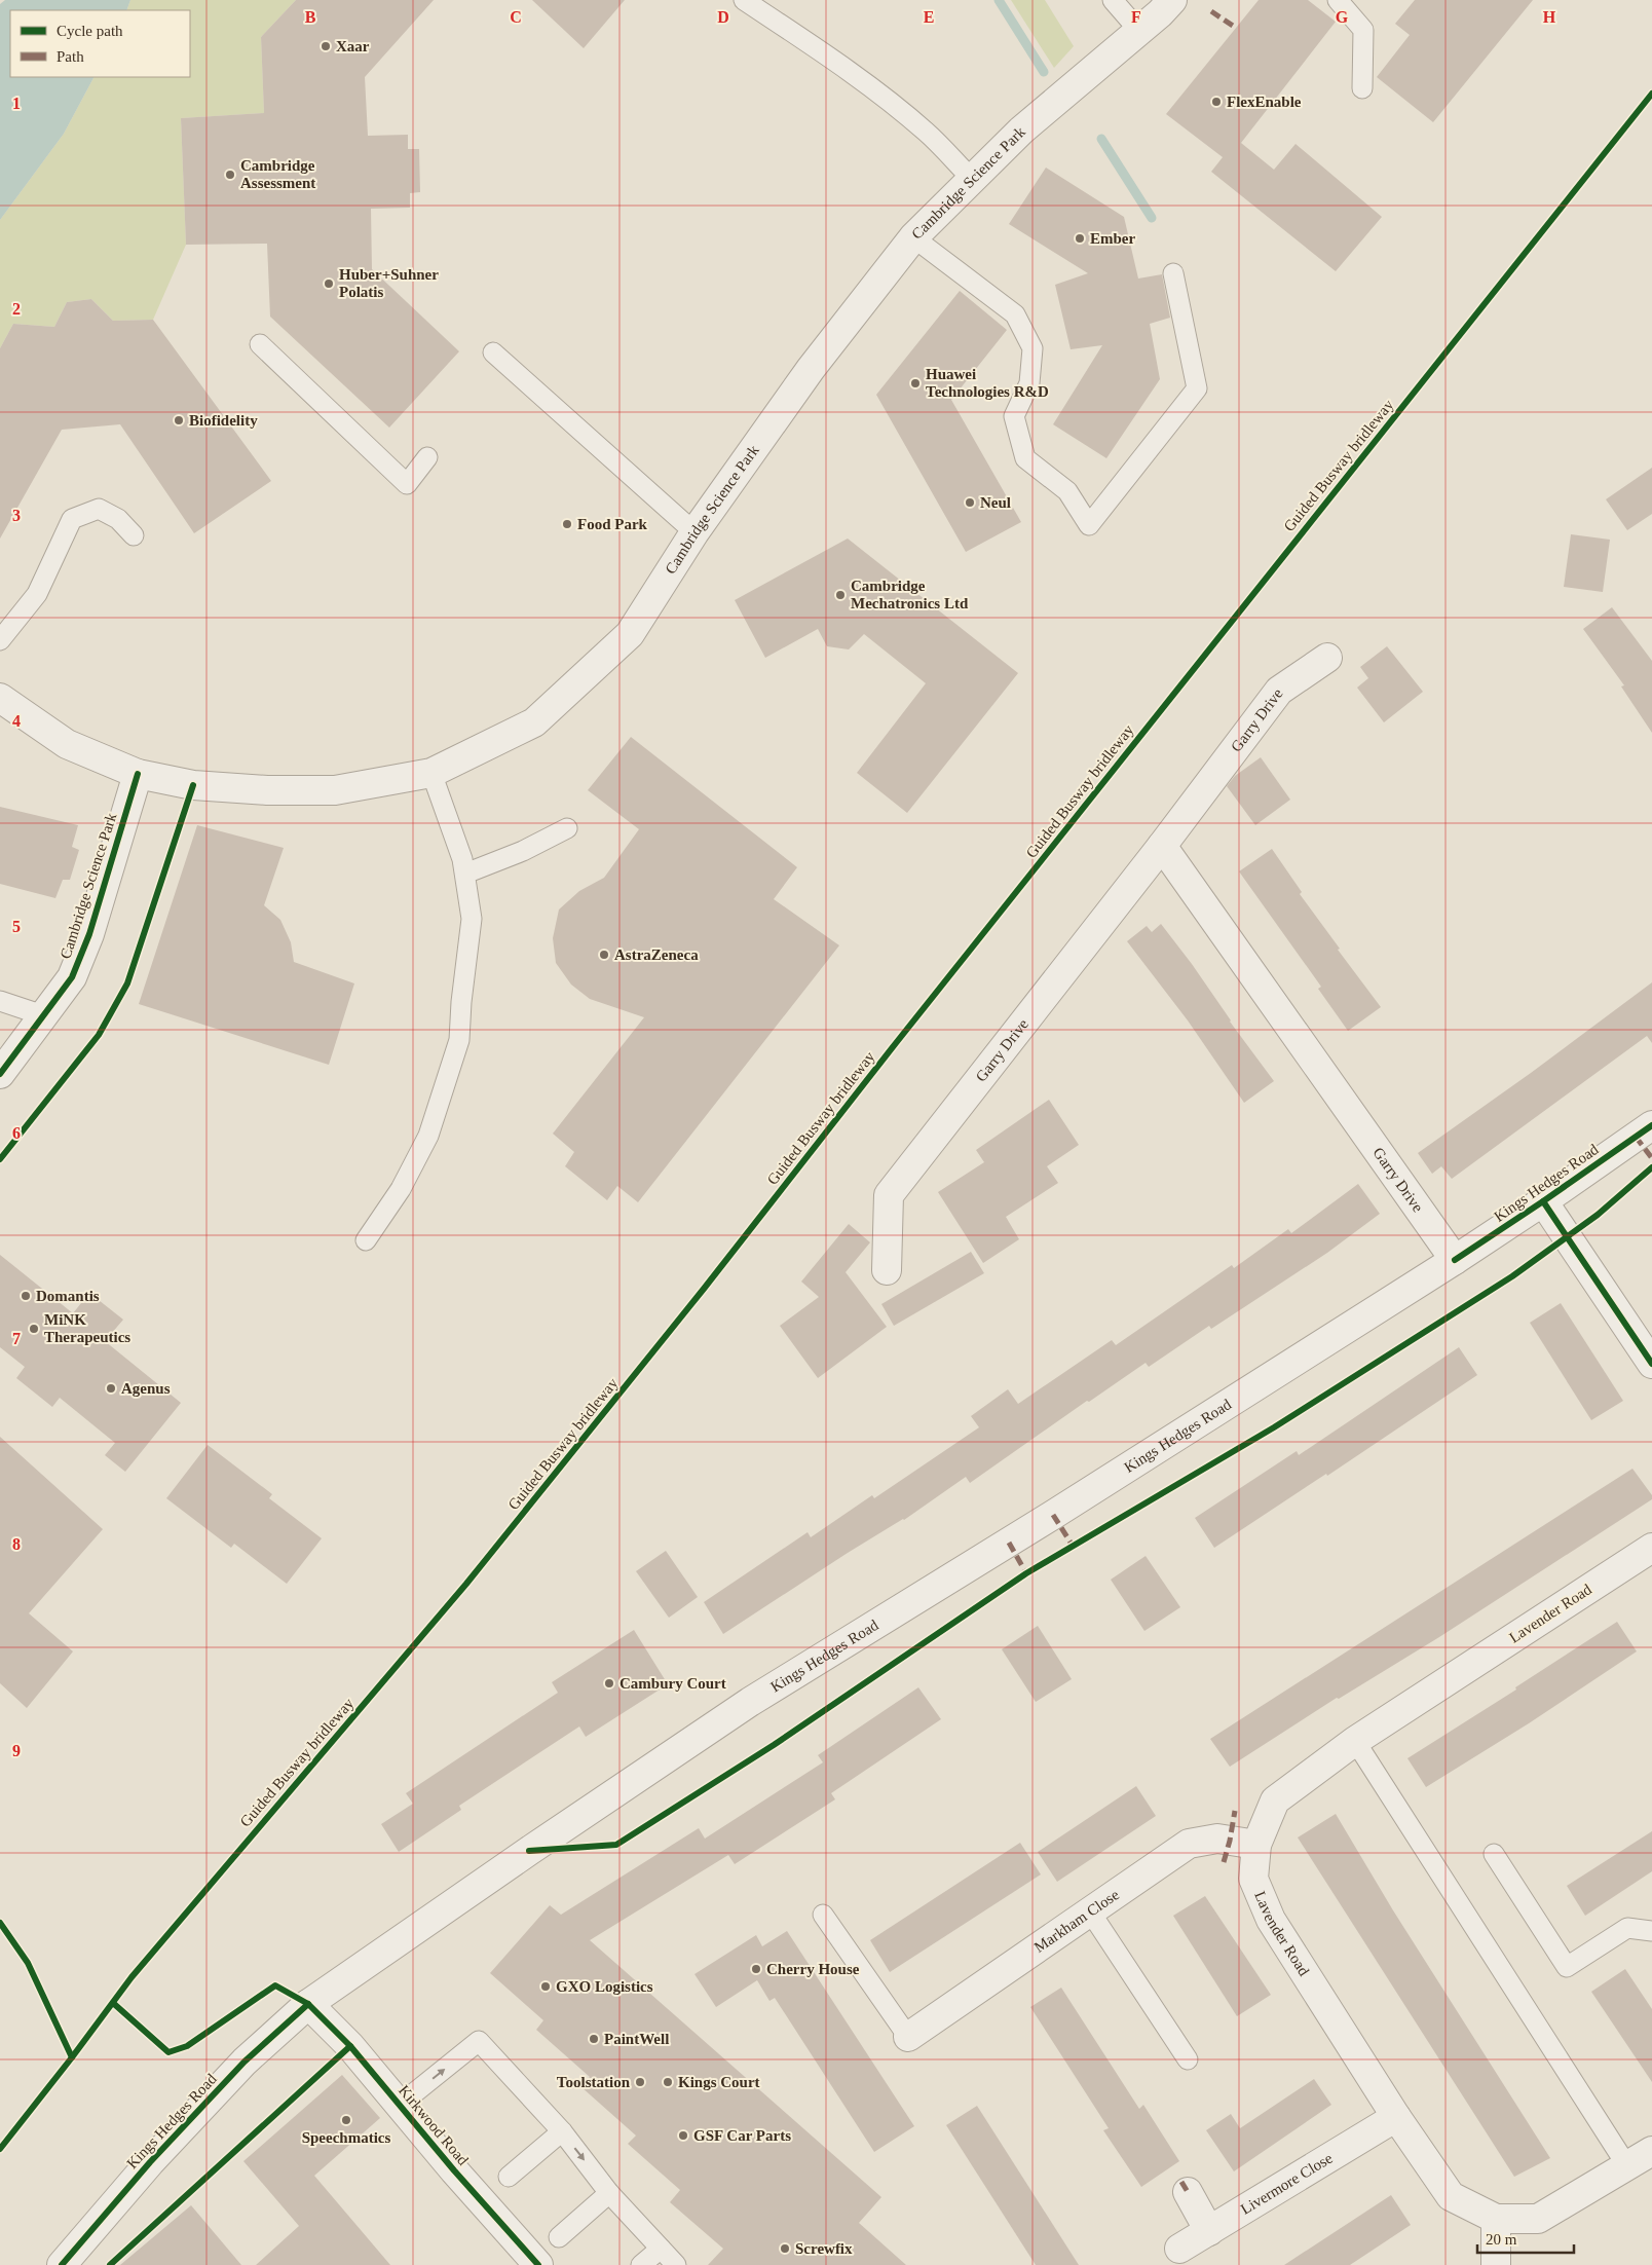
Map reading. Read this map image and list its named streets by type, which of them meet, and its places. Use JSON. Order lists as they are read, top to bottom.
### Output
{
  "streets": {
    "street": [
      "Cambridge Science Park",
      "Garry Drive",
      "Kings Hedges Road",
      "Lavender Road",
      "Markham Close",
      "Kirkwood Road",
      "Livermore Close"
    ],
    "cycle path": ["Guided Busway bridleway"]
  },
  "crossings": [
    ["Garry Drive", "Kings Hedges Road"],
    ["Kings Hedges Road", "Kirkwood Road"],
    ["Lavender Road", "Markham Close"],
    ["Lavender Road", "Livermore Close"]
  ],
  "places": [
    "Xaar",
    "FlexEnable",
    "Cambridge Assessment",
    "Ember",
    "Huber+Suhner Polatis",
    "Huawei Technologies R&D",
    "Biofidelity",
    "Neul",
    "Food Park",
    "Cambridge Mechatronics Ltd",
    "AstraZeneca",
    "Domantis",
    "MiNK Therapeutics",
    "Agenus",
    "Cambury Court",
    "Cherry House",
    "GXO Logistics",
    "PaintWell",
    "Toolstation",
    "Kings Court",
    "Speechmatics",
    "GSF Car Parts",
    "Screwfix"
  ],
  "legend": ["Cycle path", "Path"],
  "scale_bar": "20 m",
  "grid": {
    "columns": [
      "B",
      "C",
      "D",
      "E",
      "F",
      "G",
      "H"
    ],
    "rows": [
      "1",
      "2",
      "3",
      "4",
      "5",
      "6",
      "7",
      "8",
      "9"
    ]
  }
}
